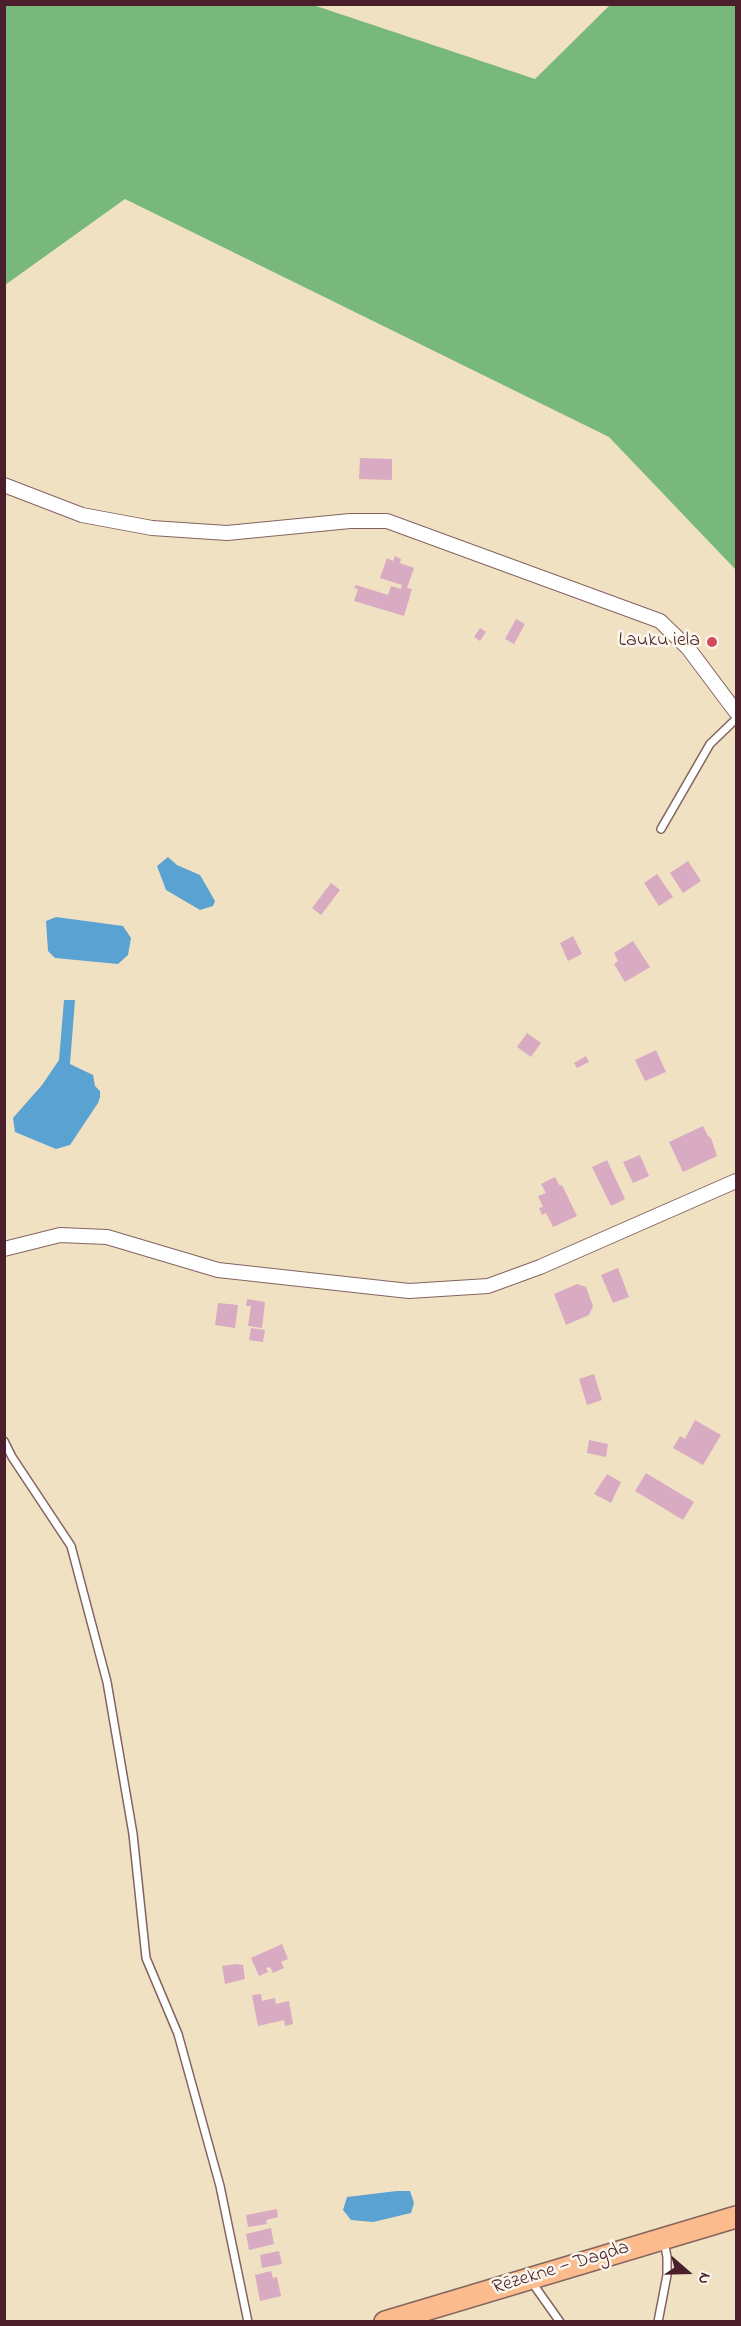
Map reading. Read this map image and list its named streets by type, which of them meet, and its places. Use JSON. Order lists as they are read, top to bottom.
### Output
{
  "streets": {
    "main road": ["Rēzekne — Dagda"]
  },
  "places": ["Lauku iela"],
  "north": "right"
}
